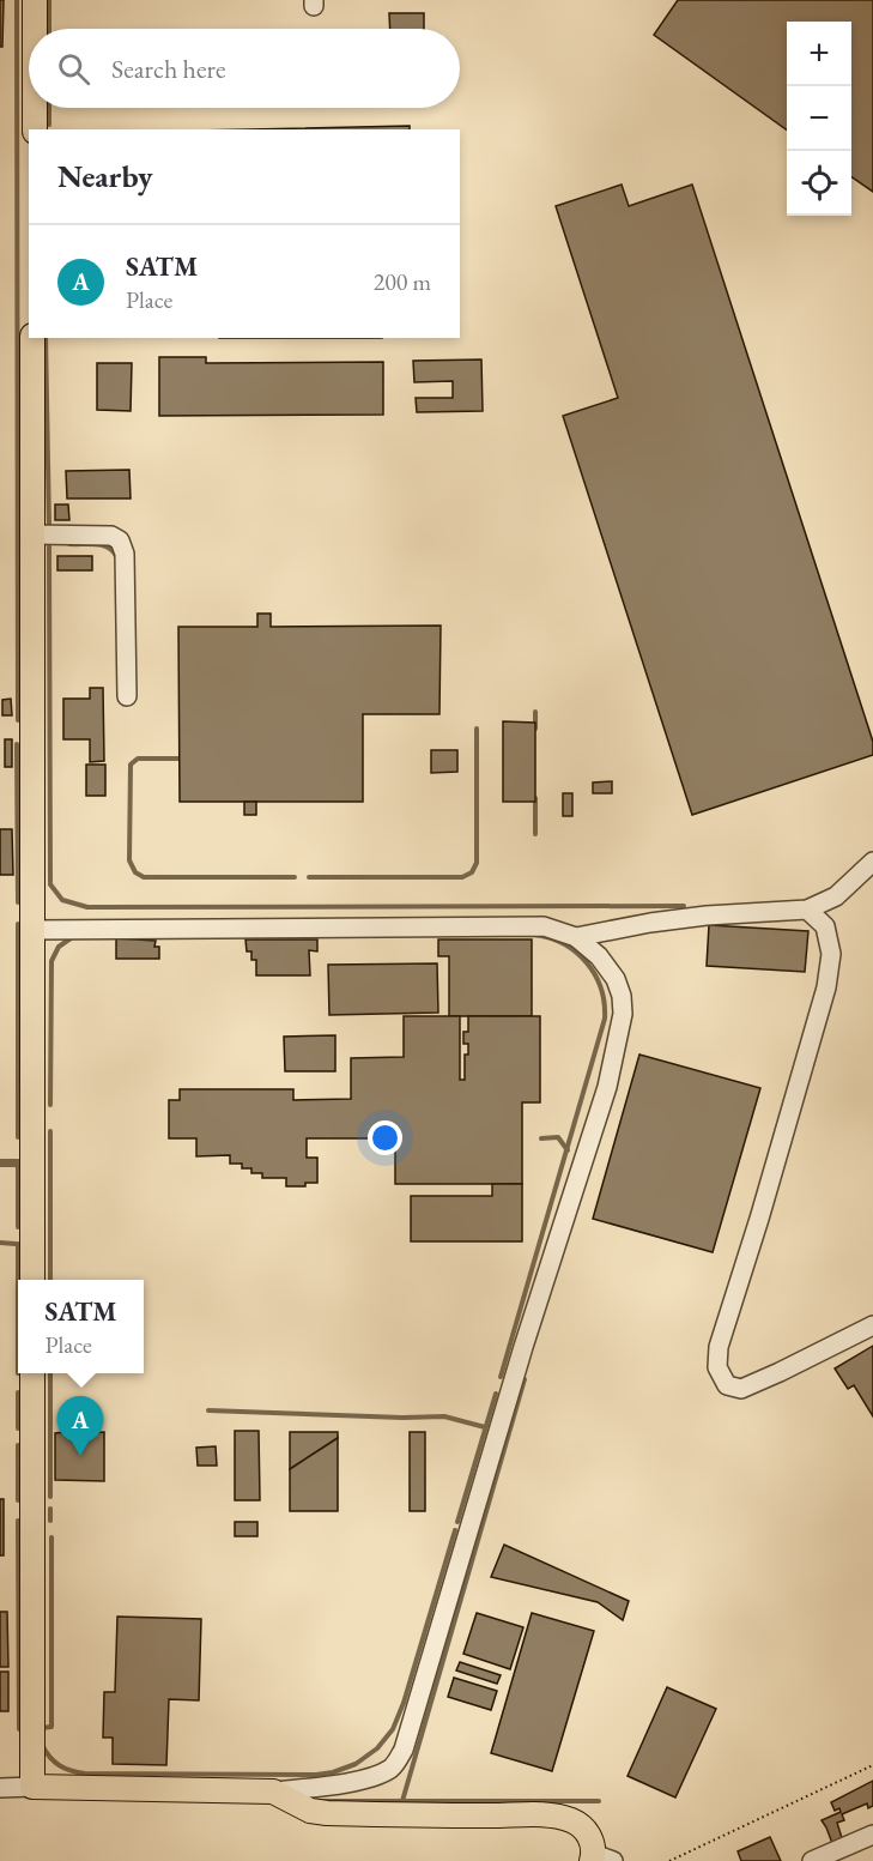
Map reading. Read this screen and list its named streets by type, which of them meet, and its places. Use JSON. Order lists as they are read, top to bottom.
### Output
{
  "page": {
    "map_buttons": ["+", "−"],
    "search": "Search here",
    "heading": "Nearby",
    "list": [
      {
        "mark": "A",
        "name": "SATM",
        "note": "Place",
        "value": "200 m"
      }
    ],
    "popup": ["SATM", "Place"],
    "pins": "A"
  }
}
